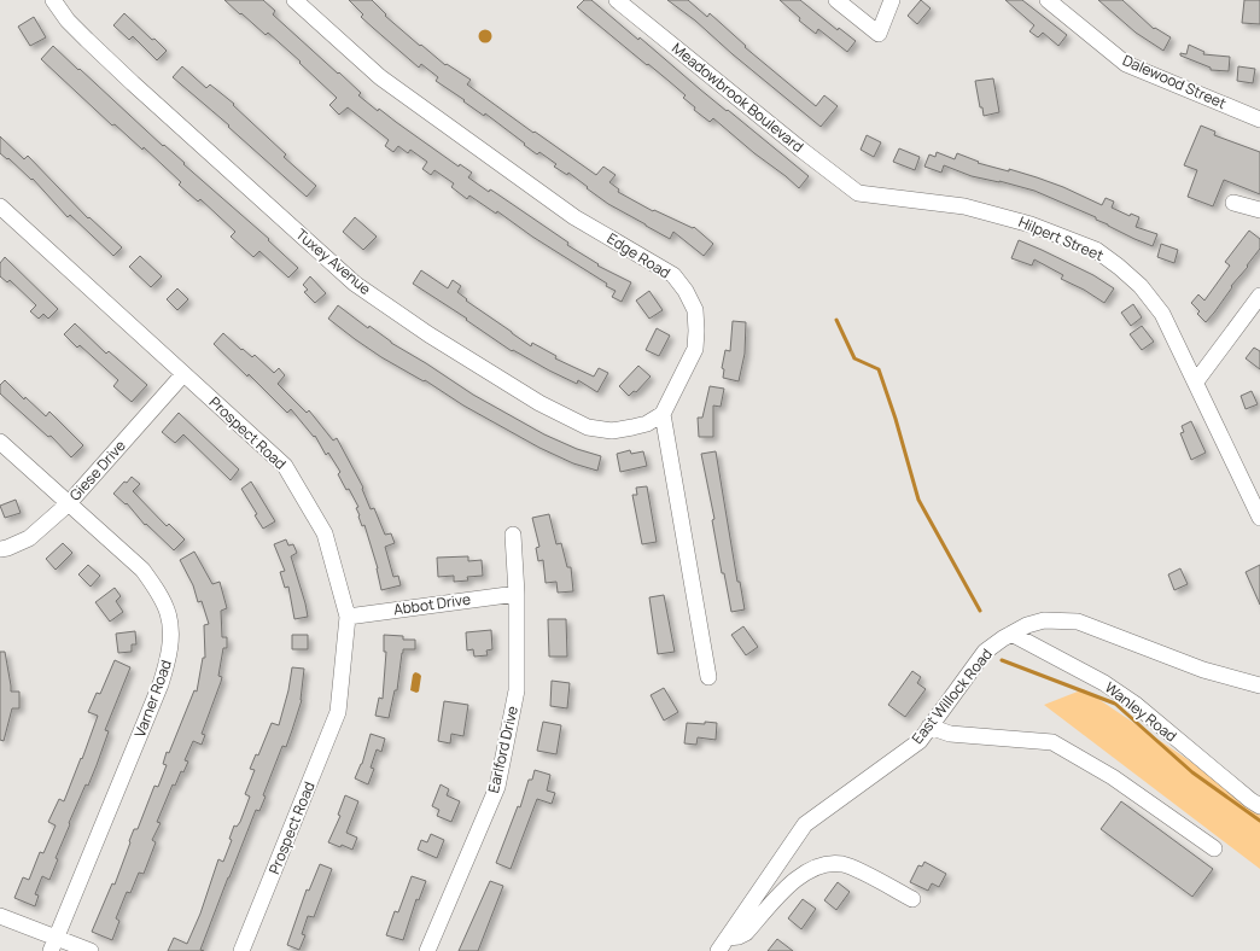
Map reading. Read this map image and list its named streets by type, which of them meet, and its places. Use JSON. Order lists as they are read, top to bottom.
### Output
{
  "streets": {
    "street": [
      "Dalewood Street",
      "Meadowbrook Boulevard",
      "Hilpert Street",
      "Edge Road",
      "Tuxey Avenue",
      "Prospect Road",
      "Giese Drive",
      "Abbot Drive",
      "East Willock Road",
      "Varner Road",
      "Wanley Road",
      "Earlford Drive"
    ]
  },
  "crossings": [
    ["Meadowbrook Boulevard", "Hilpert Street"],
    ["Edge Road", "Tuxey Avenue"],
    ["Prospect Road", "Giese Drive"],
    ["Prospect Road", "Abbot Drive"],
    ["Giese Drive", "Varner Road"],
    ["Abbot Drive", "Earlford Drive"],
    ["East Willock Road", "Wanley Road"]
  ]
}
